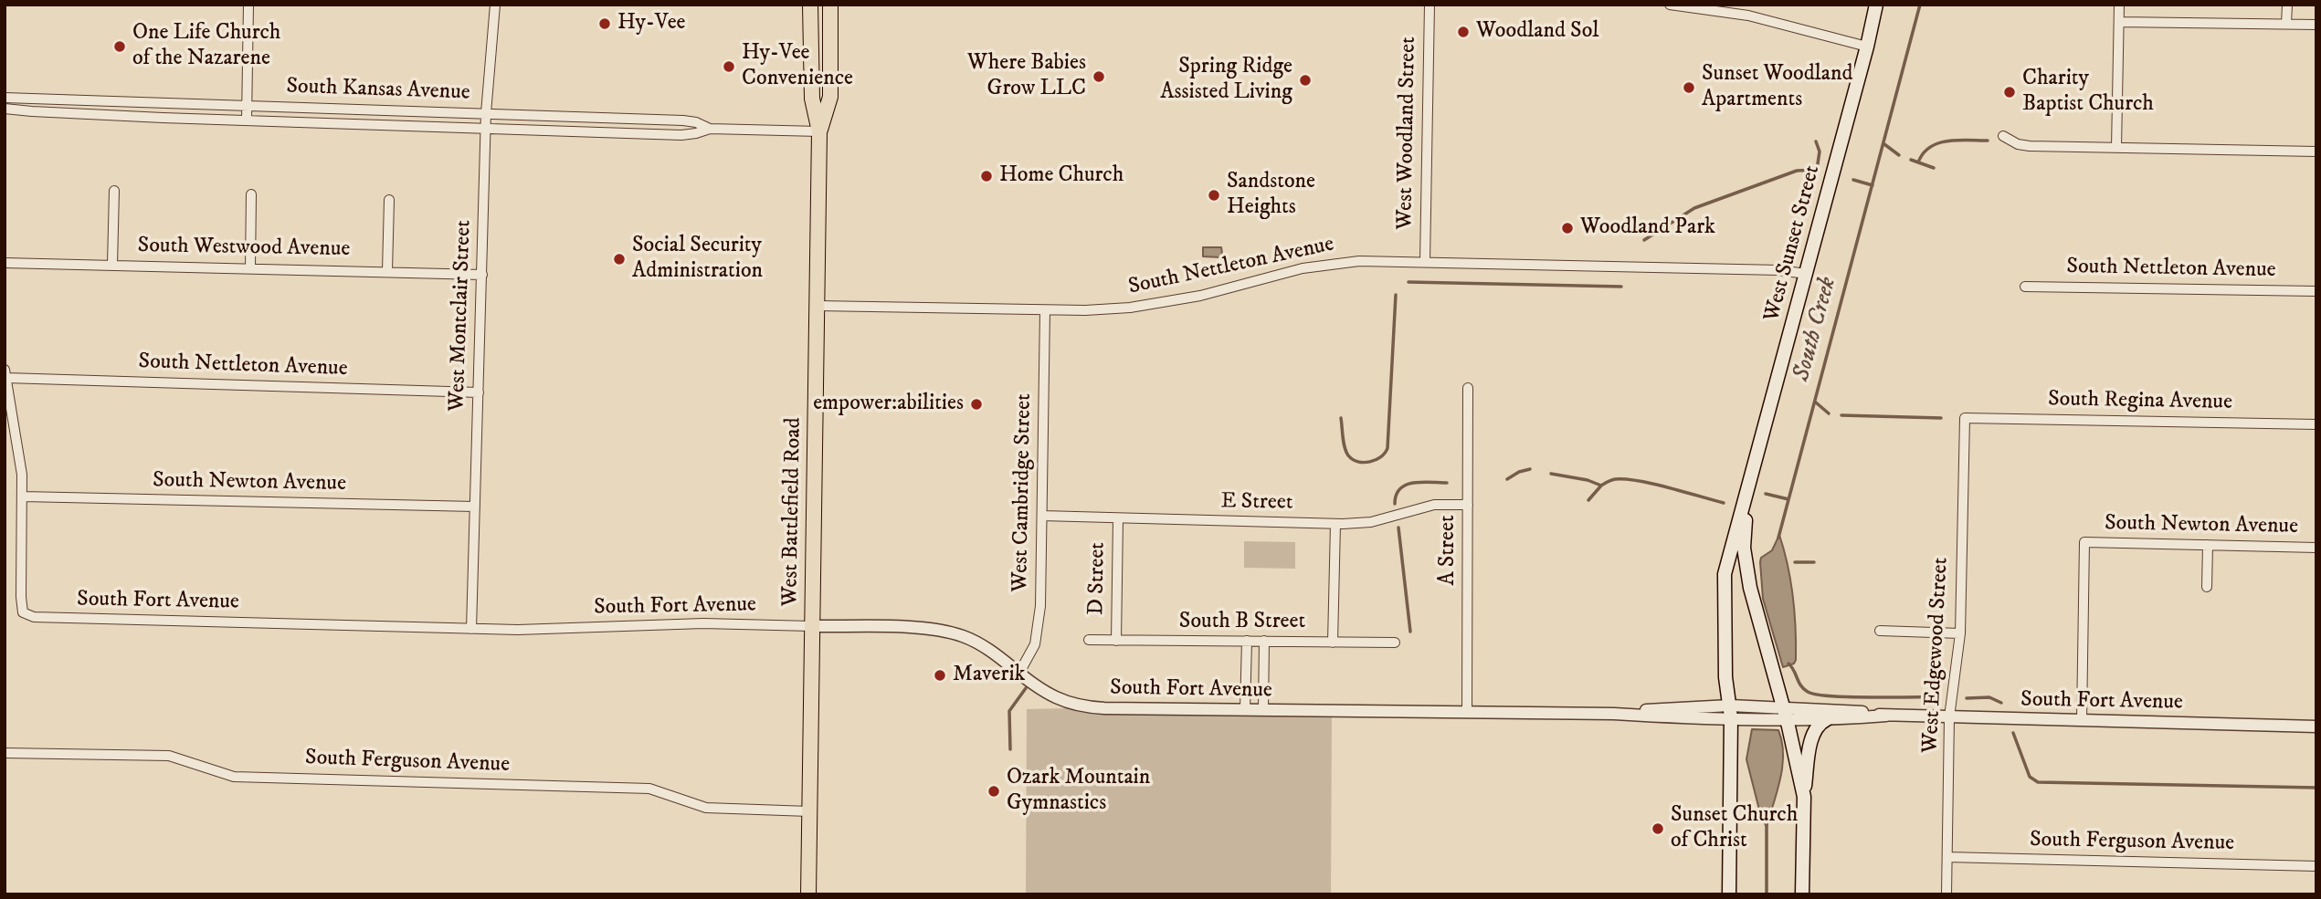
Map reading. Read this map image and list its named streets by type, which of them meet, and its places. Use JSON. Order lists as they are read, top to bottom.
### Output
{
  "streets": {
    "main road": ["West Sunset Street", "West Battlefield Road"],
    "street": [
      "South Kansas Avenue",
      "West Woodland Street",
      "South Westwood Avenue",
      "South Nettleton Avenue",
      "West Montclair Street",
      "South Regina Avenue",
      "South Newton Avenue",
      "West Cambridge Street",
      "E Street",
      "A Street",
      "D Street",
      "South Fort Avenue",
      "South B Street",
      "West Edgewood Street",
      "South Ferguson Avenue"
    ]
  },
  "crossings": [
    ["South Kansas Avenue", "West Montclair Street"],
    ["South Kansas Avenue", "West Battlefield Road"],
    ["West Woodland Street", "South Nettleton Avenue"],
    ["West Sunset Street", "South Nettleton Avenue"],
    ["West Sunset Street", "South Fort Avenue"],
    ["South Westwood Avenue", "West Montclair Street"],
    ["South Nettleton Avenue", "West Montclair Street"],
    ["South Nettleton Avenue", "West Cambridge Street"],
    ["South Nettleton Avenue", "West Battlefield Road"],
    ["West Montclair Street", "South Newton Avenue"],
    ["West Montclair Street", "South Fort Avenue"],
    ["South Regina Avenue", "West Edgewood Street"],
    ["South Newton Avenue", "South Fort Avenue"],
    ["West Cambridge Street", "E Street"],
    ["West Cambridge Street", "South Fort Avenue"],
    ["E Street", "A Street"],
    ["E Street", "D Street"],
    ["West Battlefield Road", "South Fort Avenue"],
    ["West Battlefield Road", "South Ferguson Avenue"],
    ["A Street", "South Fort Avenue"],
    ["D Street", "South B Street"],
    ["South Fort Avenue", "West Edgewood Street"],
    ["West Edgewood Street", "South Ferguson Avenue"]
  ],
  "water": ["South Creek"],
  "places": [
    "Hy-Vee",
    "Woodland Sol",
    "One Life Church of the Nazarene",
    "Hy-Vee Convenience",
    "Where Babies Grow LLC",
    "Spring Ridge Assisted Living",
    "Sunset Woodland Apartments",
    "Charity Baptist Church",
    "Home Church",
    "Sandstone Heights",
    "Woodland Park",
    "Social Security Administration",
    "empower:abilities",
    "Maverik",
    "Ozark Mountain Gymnastics",
    "Sunset Church of Christ"
  ]
}
